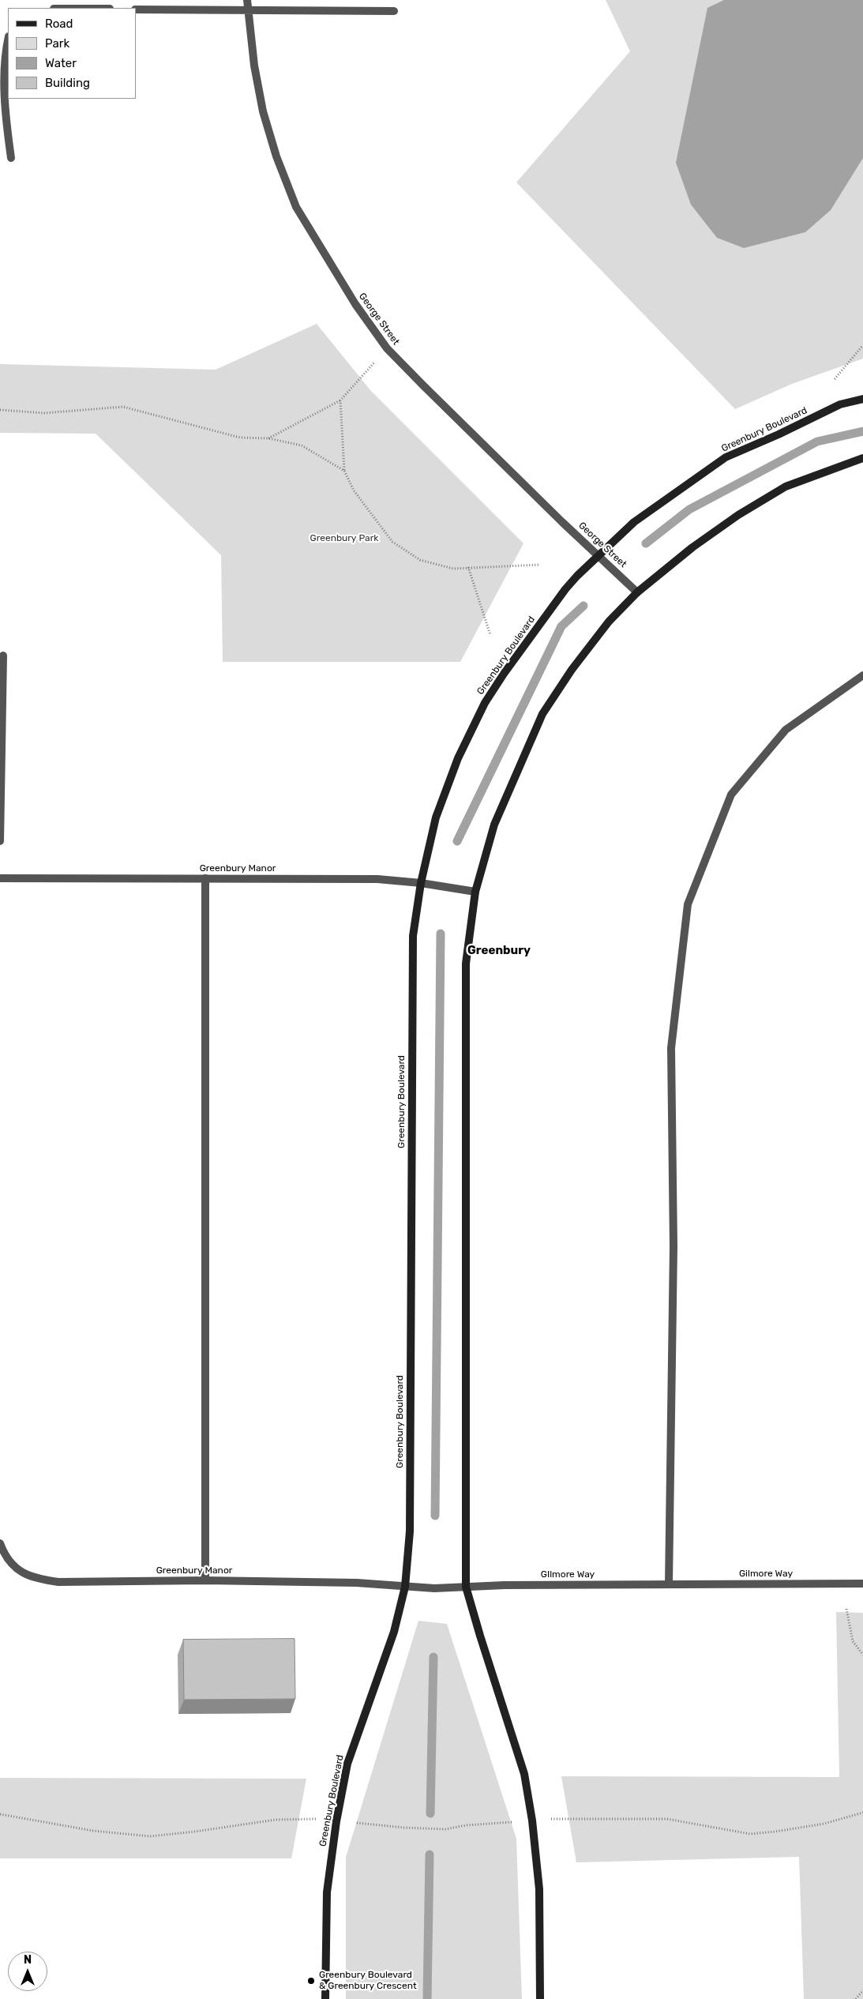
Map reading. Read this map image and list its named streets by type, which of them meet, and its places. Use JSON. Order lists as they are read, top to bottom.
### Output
{
  "streets": {
    "street": [
      "George Street",
      "Greenbury Boulevard",
      "Greenbury Manor",
      "Gilmore Way",
      "GIlmore Way"
    ]
  },
  "crossings": [
    ["George Street", "Greenbury Boulevard"],
    ["Greenbury Boulevard", "Greenbury Manor"],
    ["Greenbury Manor", "GIlmore Way"],
    ["Gilmore Way", "GIlmore Way"]
  ],
  "districts": ["Greenbury"],
  "parks": ["Greenbury Park"],
  "places": ["Greenbury Boulevard & Greenbury Crescent"],
  "legend": [
    "Road",
    "Park",
    "Water",
    "Building"
  ],
  "north": "top"
}
